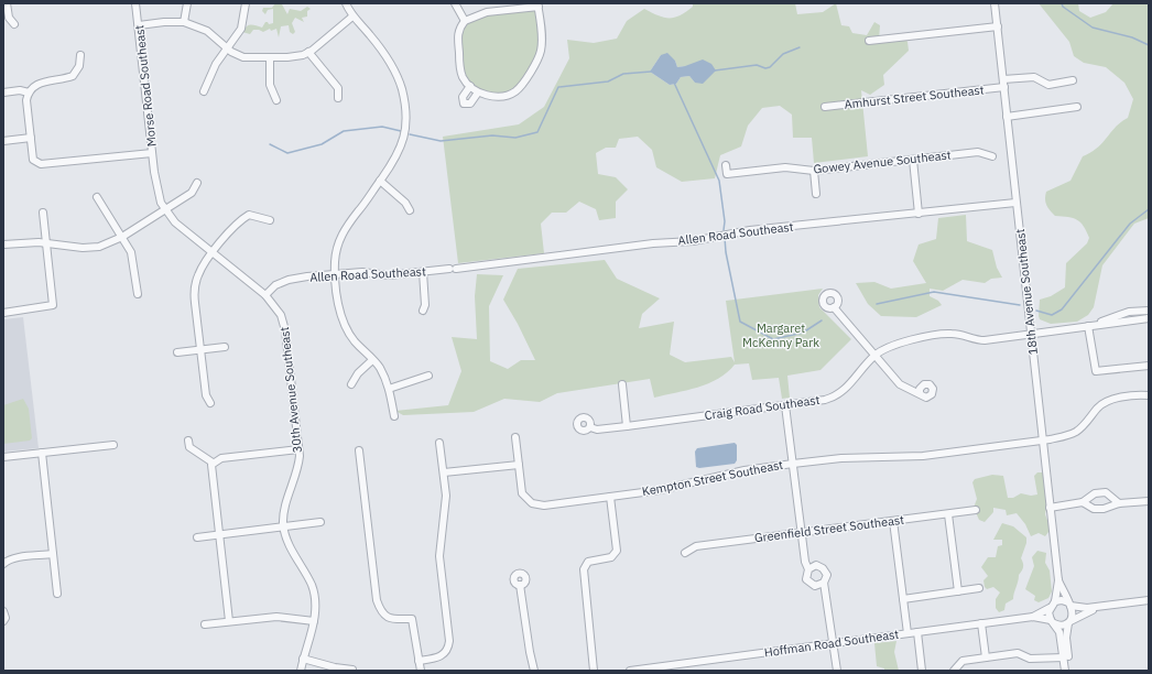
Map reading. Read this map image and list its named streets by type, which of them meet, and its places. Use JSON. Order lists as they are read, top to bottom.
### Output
{
  "streets": {
    "street": [
      "Morse Road Southeast",
      "Amhurst Street Southeast",
      "Gowey Avenue Southeast",
      "Allen Road Southeast",
      "18th Avenue Southeast",
      "30th Avenue Southeast",
      "Craig Road Southeast",
      "Kempton Street Southeast",
      "Greenfield Street Southeast",
      "Hoffman Road Southeast"
    ]
  },
  "crossings": [
    ["Morse Road Southeast", "30th Avenue Southeast"],
    ["Amhurst Street Southeast", "18th Avenue Southeast"],
    ["Allen Road Southeast", "18th Avenue Southeast"],
    ["Allen Road Southeast", "30th Avenue Southeast"],
    ["18th Avenue Southeast", "Craig Road Southeast"],
    ["18th Avenue Southeast", "Kempton Street Southeast"],
    ["18th Avenue Southeast", "Hoffman Road Southeast"]
  ],
  "parks": ["Margaret McKenny Park"]
}
